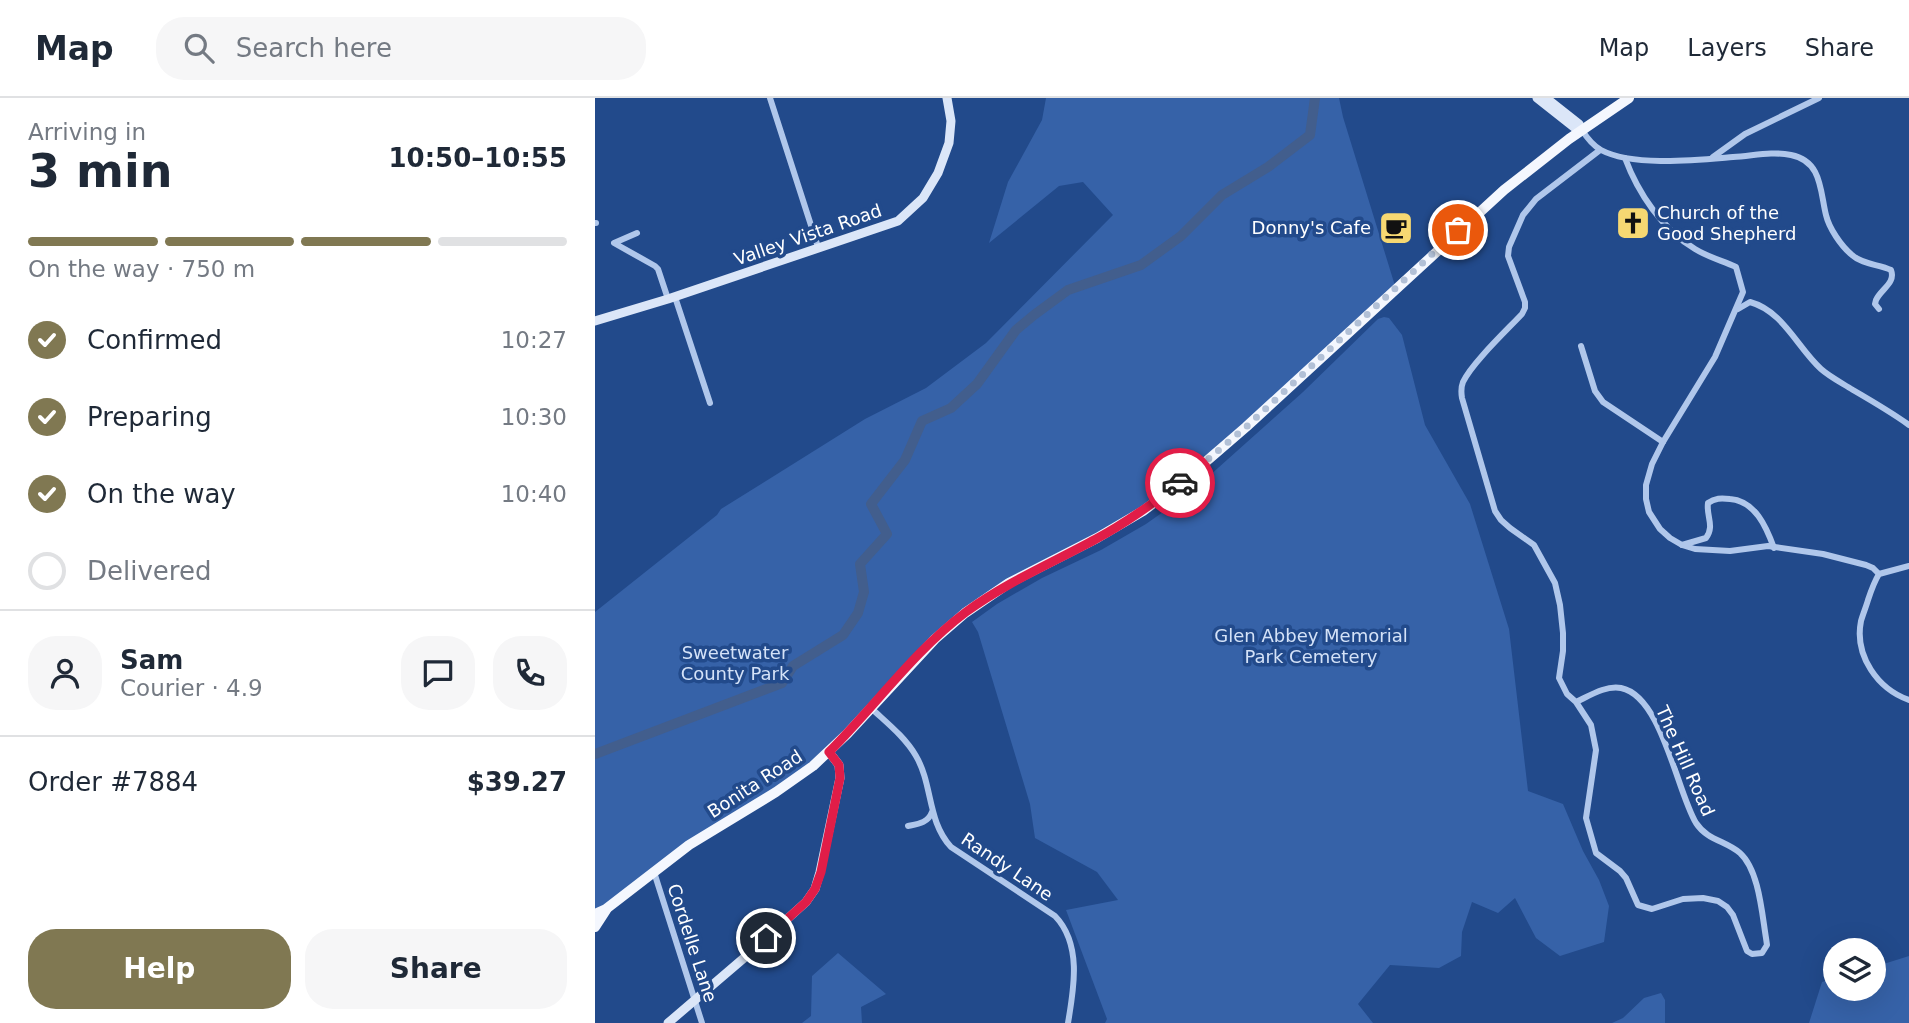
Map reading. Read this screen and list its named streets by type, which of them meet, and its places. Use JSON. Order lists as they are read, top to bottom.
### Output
{
  "streets": {
    "main road": ["Bonita Road"],
    "street": [
      "Valley Vista Road",
      "The Hill Road",
      "Randy Lane",
      "Cordelle Lane"
    ]
  },
  "crossings": [
    ["Bonita Road", "Randy Lane"],
    ["Bonita Road", "Cordelle Lane"]
  ],
  "parks": ["Glen Abbey Memorial Park Cemetery", "Sweetwater County Park"],
  "places": {
    "church": ["Church of the Good Shepherd"],
    "cafe": ["Donny's Cafe"]
  },
  "page": {
    "header": "Map",
    "search": "Search here",
    "nav": ["Map", "Layers", "Share"],
    "heading": ["3 min", "Arriving in", "10:50–10:55"],
    "panel": [
      "Sam",
      "Courier · 4.9",
      "Order #7884",
      "$39.27"
    ],
    "bar": "On the way · 750 m",
    "list": [
      ["Confirmed", "10:27"],
      ["Preparing", "10:30"],
      ["On the way", "10:40"],
      "Delivered"
    ],
    "buttons": ["Help", "Share"]
  }
}
